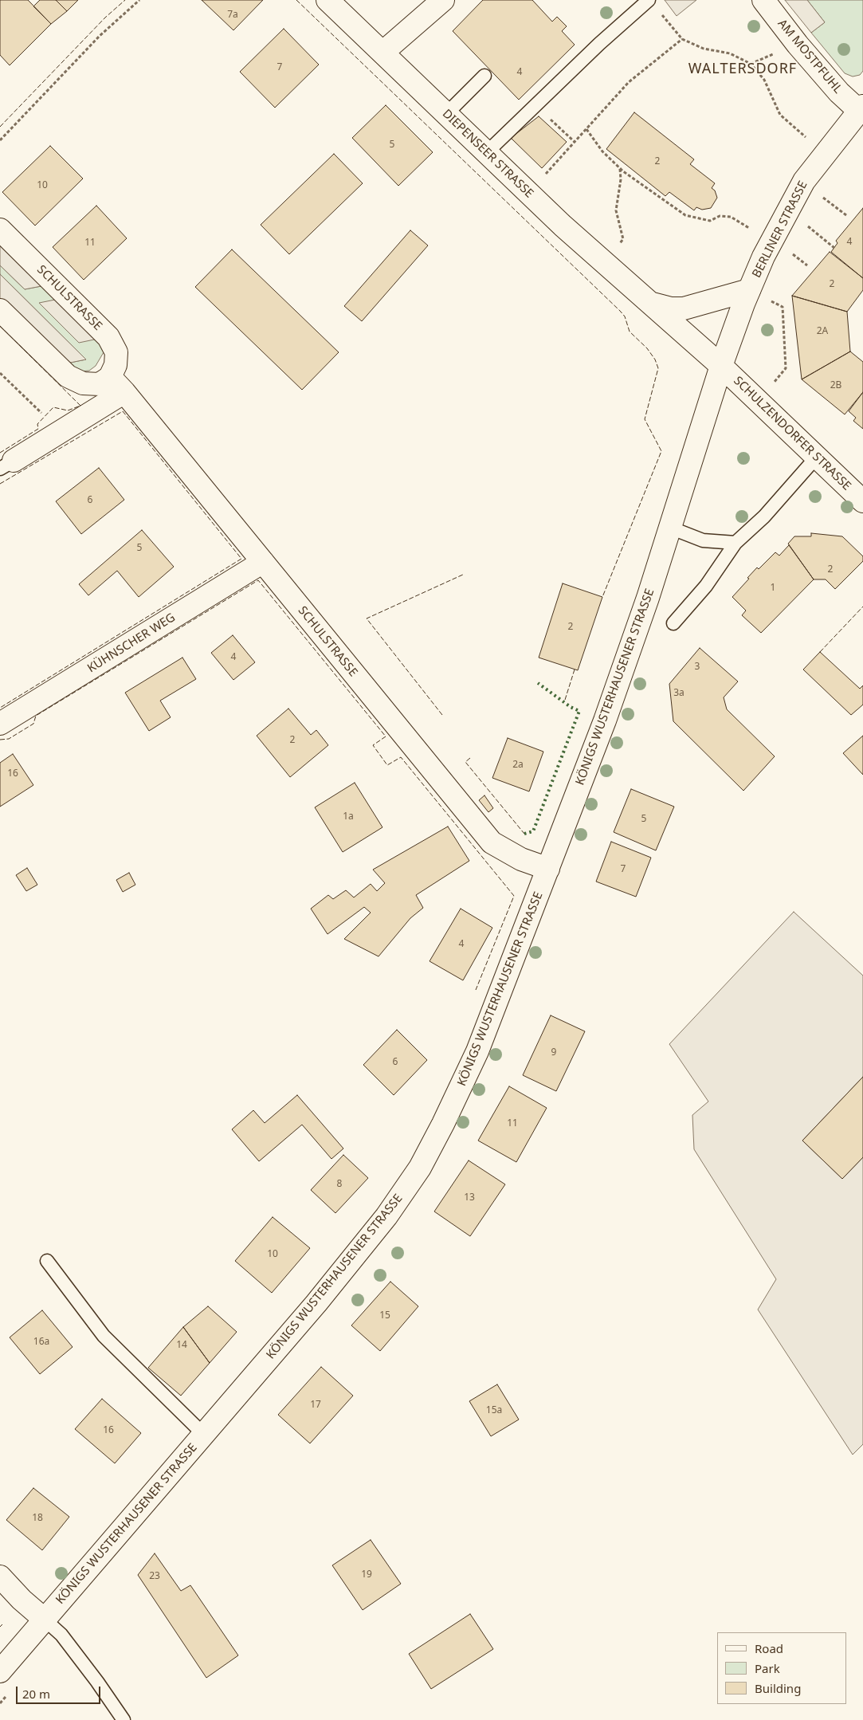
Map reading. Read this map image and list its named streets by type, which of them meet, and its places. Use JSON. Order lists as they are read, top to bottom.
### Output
{
  "streets": {
    "street": [
      "AM MOSTPFUHL",
      "DIEPENSEER STRASSE",
      "BERLINER STRASSE",
      "SCHULSTRASSE",
      "SCHULZENDORFER STRASSE",
      "KÜHNSCHER WEG",
      "KÖNIGS WUSTERHAUSENER STRASSE"
    ]
  },
  "crossings": [
    ["AM MOSTPFUHL", "BERLINER STRASSE"],
    ["DIEPENSEER STRASSE", "BERLINER STRASSE"],
    ["DIEPENSEER STRASSE", "SCHULZENDORFER STRASSE"],
    ["DIEPENSEER STRASSE", "KÖNIGS WUSTERHAUSENER STRASSE"],
    ["BERLINER STRASSE", "SCHULZENDORFER STRASSE"],
    ["BERLINER STRASSE", "KÖNIGS WUSTERHAUSENER STRASSE"],
    ["SCHULSTRASSE", "KÜHNSCHER WEG"],
    ["SCHULSTRASSE", "KÖNIGS WUSTERHAUSENER STRASSE"],
    ["SCHULZENDORFER STRASSE", "KÖNIGS WUSTERHAUSENER STRASSE"]
  ],
  "districts": ["WALTERSDORF"],
  "house_numbers": [
    "7a",
    "7",
    "4",
    "5",
    "2",
    "10",
    "4",
    "11",
    "2",
    "2A",
    "2B",
    "6",
    "5",
    "2",
    "1",
    "2",
    "4",
    "3",
    "3a",
    "2",
    "2a",
    "16",
    "1a",
    "5",
    "7",
    "4",
    "9",
    "6",
    "11",
    "8",
    "13",
    "10",
    "15",
    "16a",
    "14",
    "17",
    "15a",
    "16",
    "18",
    "19",
    "23"
  ],
  "legend": ["Road", "Park", "Building"],
  "scale_bar": "20 m"
}
